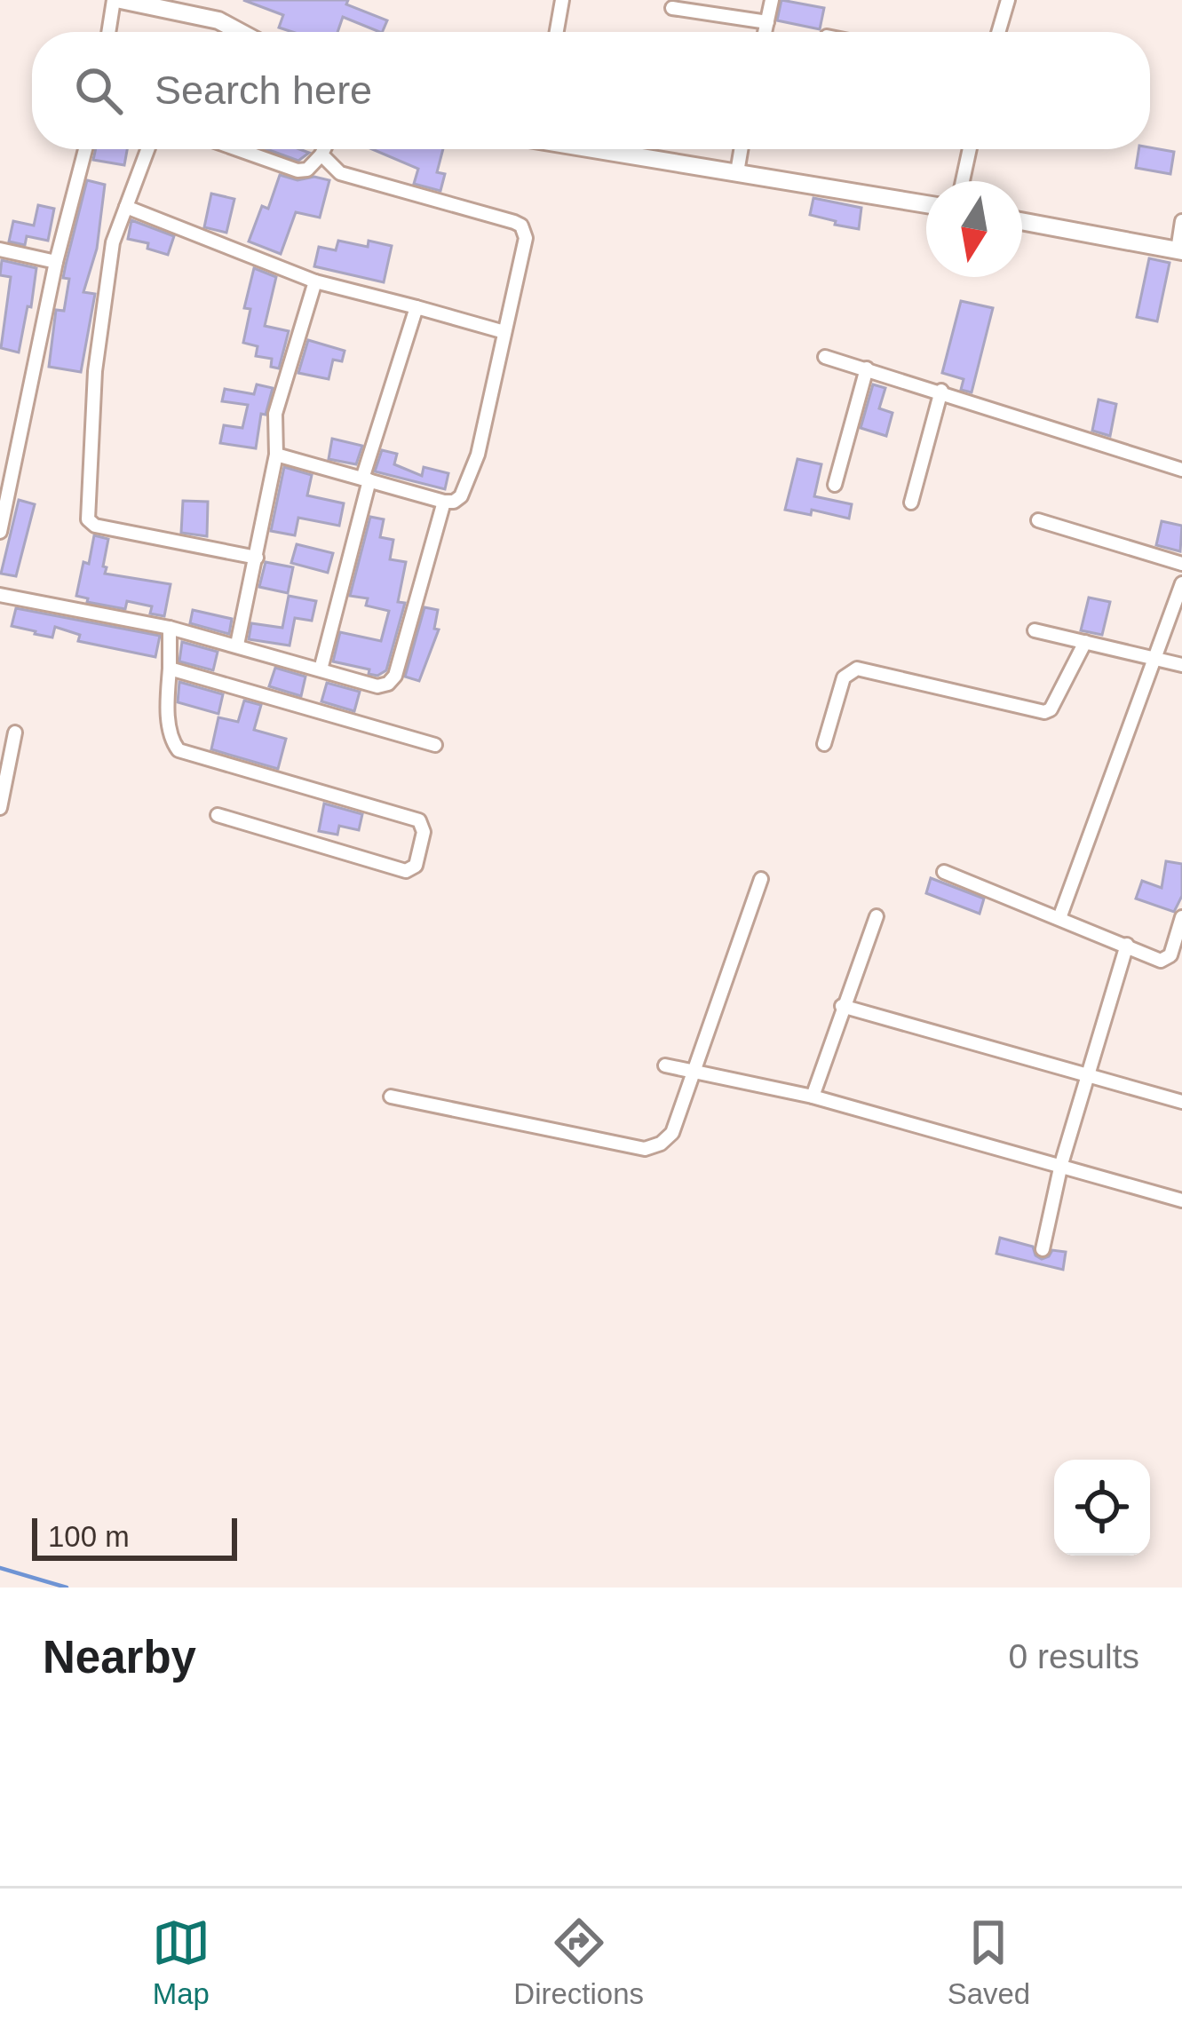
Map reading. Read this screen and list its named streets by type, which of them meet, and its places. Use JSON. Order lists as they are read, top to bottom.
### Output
{
  "scale_bar": "100 m",
  "north": "bottom",
  "page": {
    "search": "Search here",
    "scale": "100 m",
    "heading": ["Nearby", "0 results"],
    "nav": ["Map", "Directions", "Saved"]
  }
}
